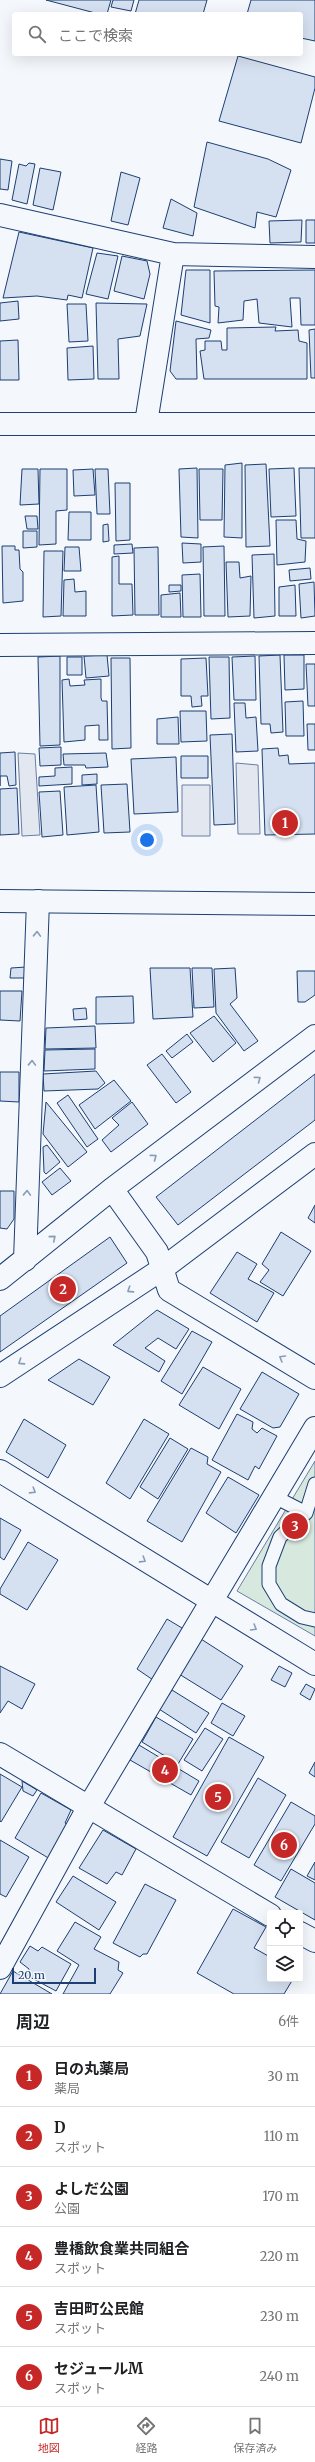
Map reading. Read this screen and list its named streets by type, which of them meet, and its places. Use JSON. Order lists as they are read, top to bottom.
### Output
{
  "scale_bar": "20 m",
  "page": {
    "search": "ここで検索",
    "pins": [
      "1",
      "2",
      "3",
      "4",
      "5",
      "6"
    ],
    "scale": "20 m",
    "heading": ["周辺", "6件"],
    "list": [
      {
        "mark": "1",
        "name": "日の丸薬局",
        "note": "薬局",
        "value": "30 m"
      },
      {
        "mark": "2",
        "name": "D",
        "note": "スポット",
        "value": "110 m"
      },
      {
        "mark": "3",
        "name": "よしだ公園",
        "note": "公園",
        "value": "170 m"
      },
      {
        "mark": "4",
        "name": "豊橋飲食業共同組合",
        "note": "スポット",
        "value": "220 m"
      },
      {
        "mark": "5",
        "name": "吉田町公民館",
        "note": "スポット",
        "value": "230 m"
      },
      {
        "mark": "6",
        "name": "セジュールM",
        "note": "スポット",
        "value": "240 m"
      }
    ],
    "nav": ["地図", "経路", "保存済み"]
  }
}
